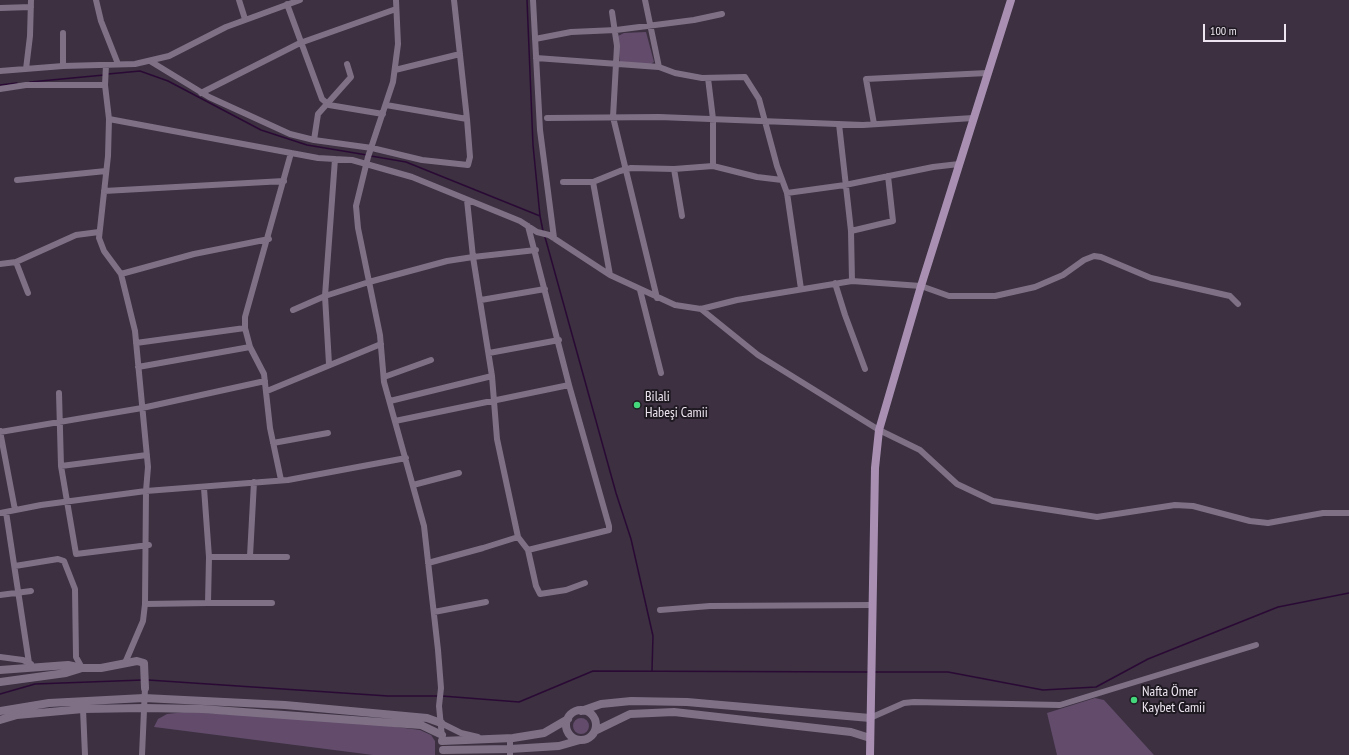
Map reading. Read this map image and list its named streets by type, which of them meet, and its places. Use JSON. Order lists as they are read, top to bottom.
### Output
{
  "places": ["Bilali Habeşi Camii", "Nafta Ömer Kaybet Camii"],
  "scale_bar": "100 m"
}
